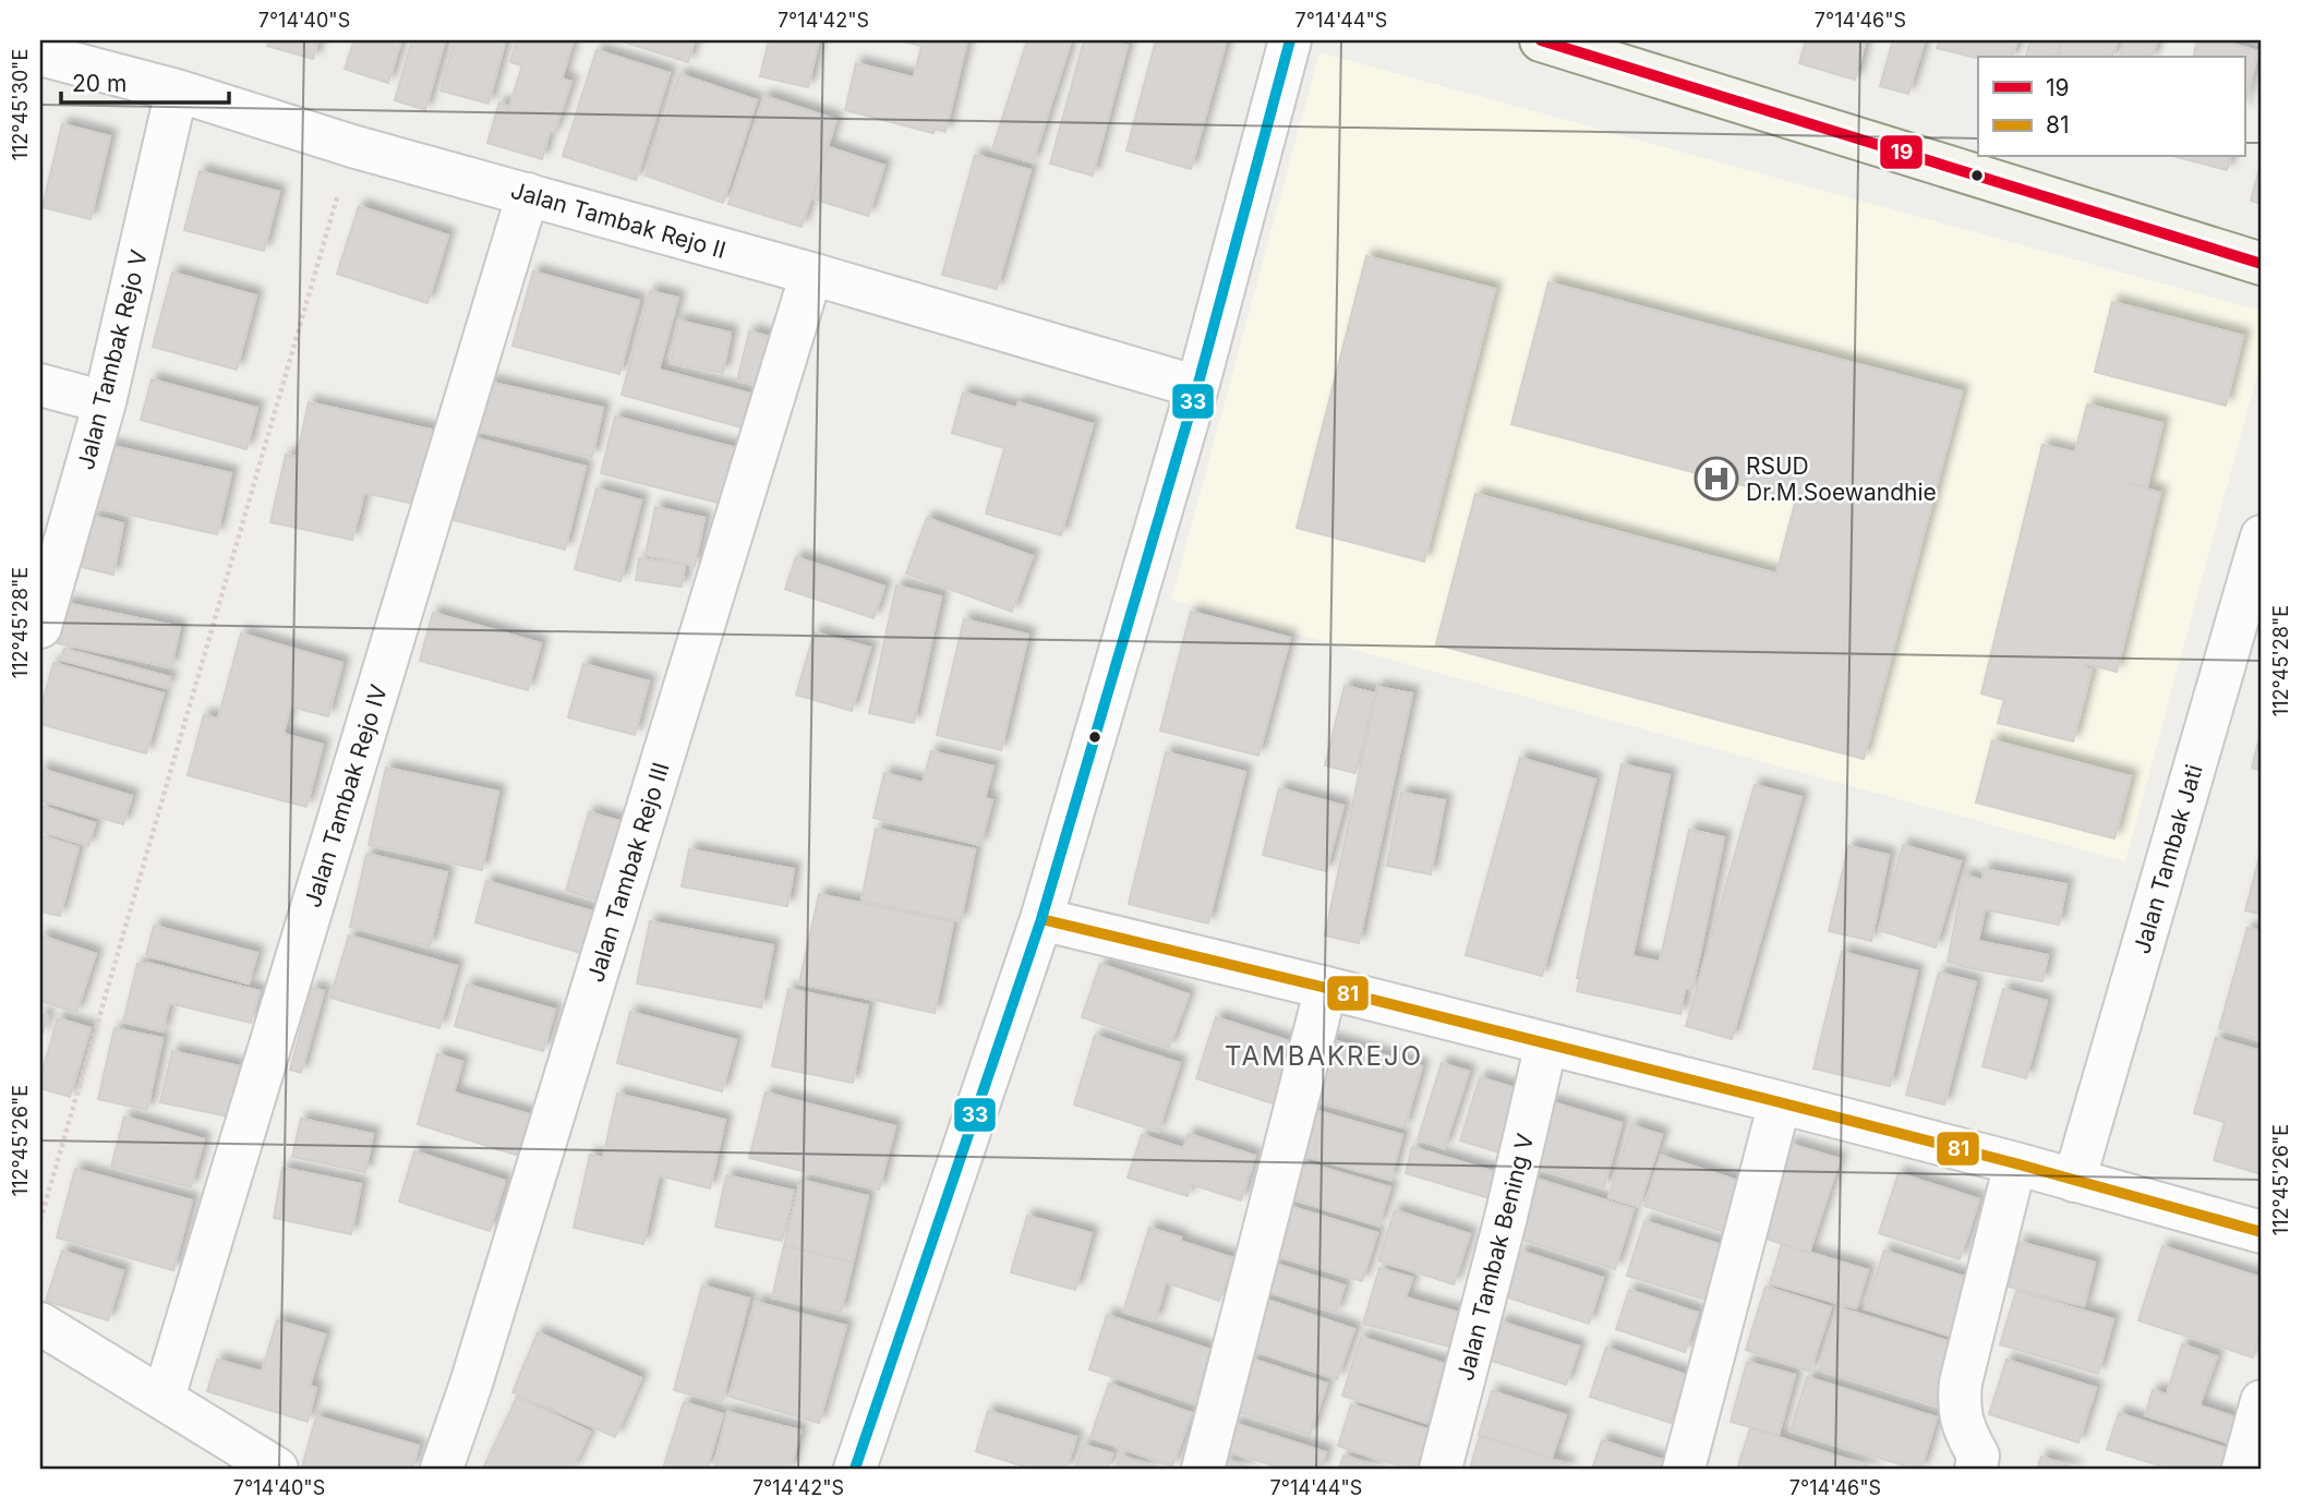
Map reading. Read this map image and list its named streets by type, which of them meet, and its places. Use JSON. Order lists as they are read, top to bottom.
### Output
{
  "streets": {
    "street": [
      "Jalan Tambak Rejo II",
      "Jalan Tambak Rejo V",
      "Jalan Tambak Rejo IV",
      "Jalan Tambak Jati",
      "Jalan Tambak Rejo III",
      "Jalan Tambak Bening V"
    ]
  },
  "crossings": [
    ["Jalan Tambak Rejo II", "Jalan Tambak Rejo V"],
    ["Jalan Tambak Rejo II", "Jalan Tambak Rejo IV"],
    ["Jalan Tambak Rejo II", "Jalan Tambak Rejo III"]
  ],
  "districts": ["TAMBAKREJO"],
  "places": {
    "hospital": ["RSUD Dr.M.Soewandhie"]
  },
  "lines": ["transit line 19", "transit line 33", "transit line 81"],
  "legend": ["19", "81"],
  "scale_bar": "20 m",
  "coordinates": [
    "7°14'40\"S",
    "7°14'42\"S",
    "7°14'44\"S",
    "7°14'46\"S",
    "112°45'30\"E",
    "112°45'28\"E",
    "112°45'26\"E"
  ]
}
